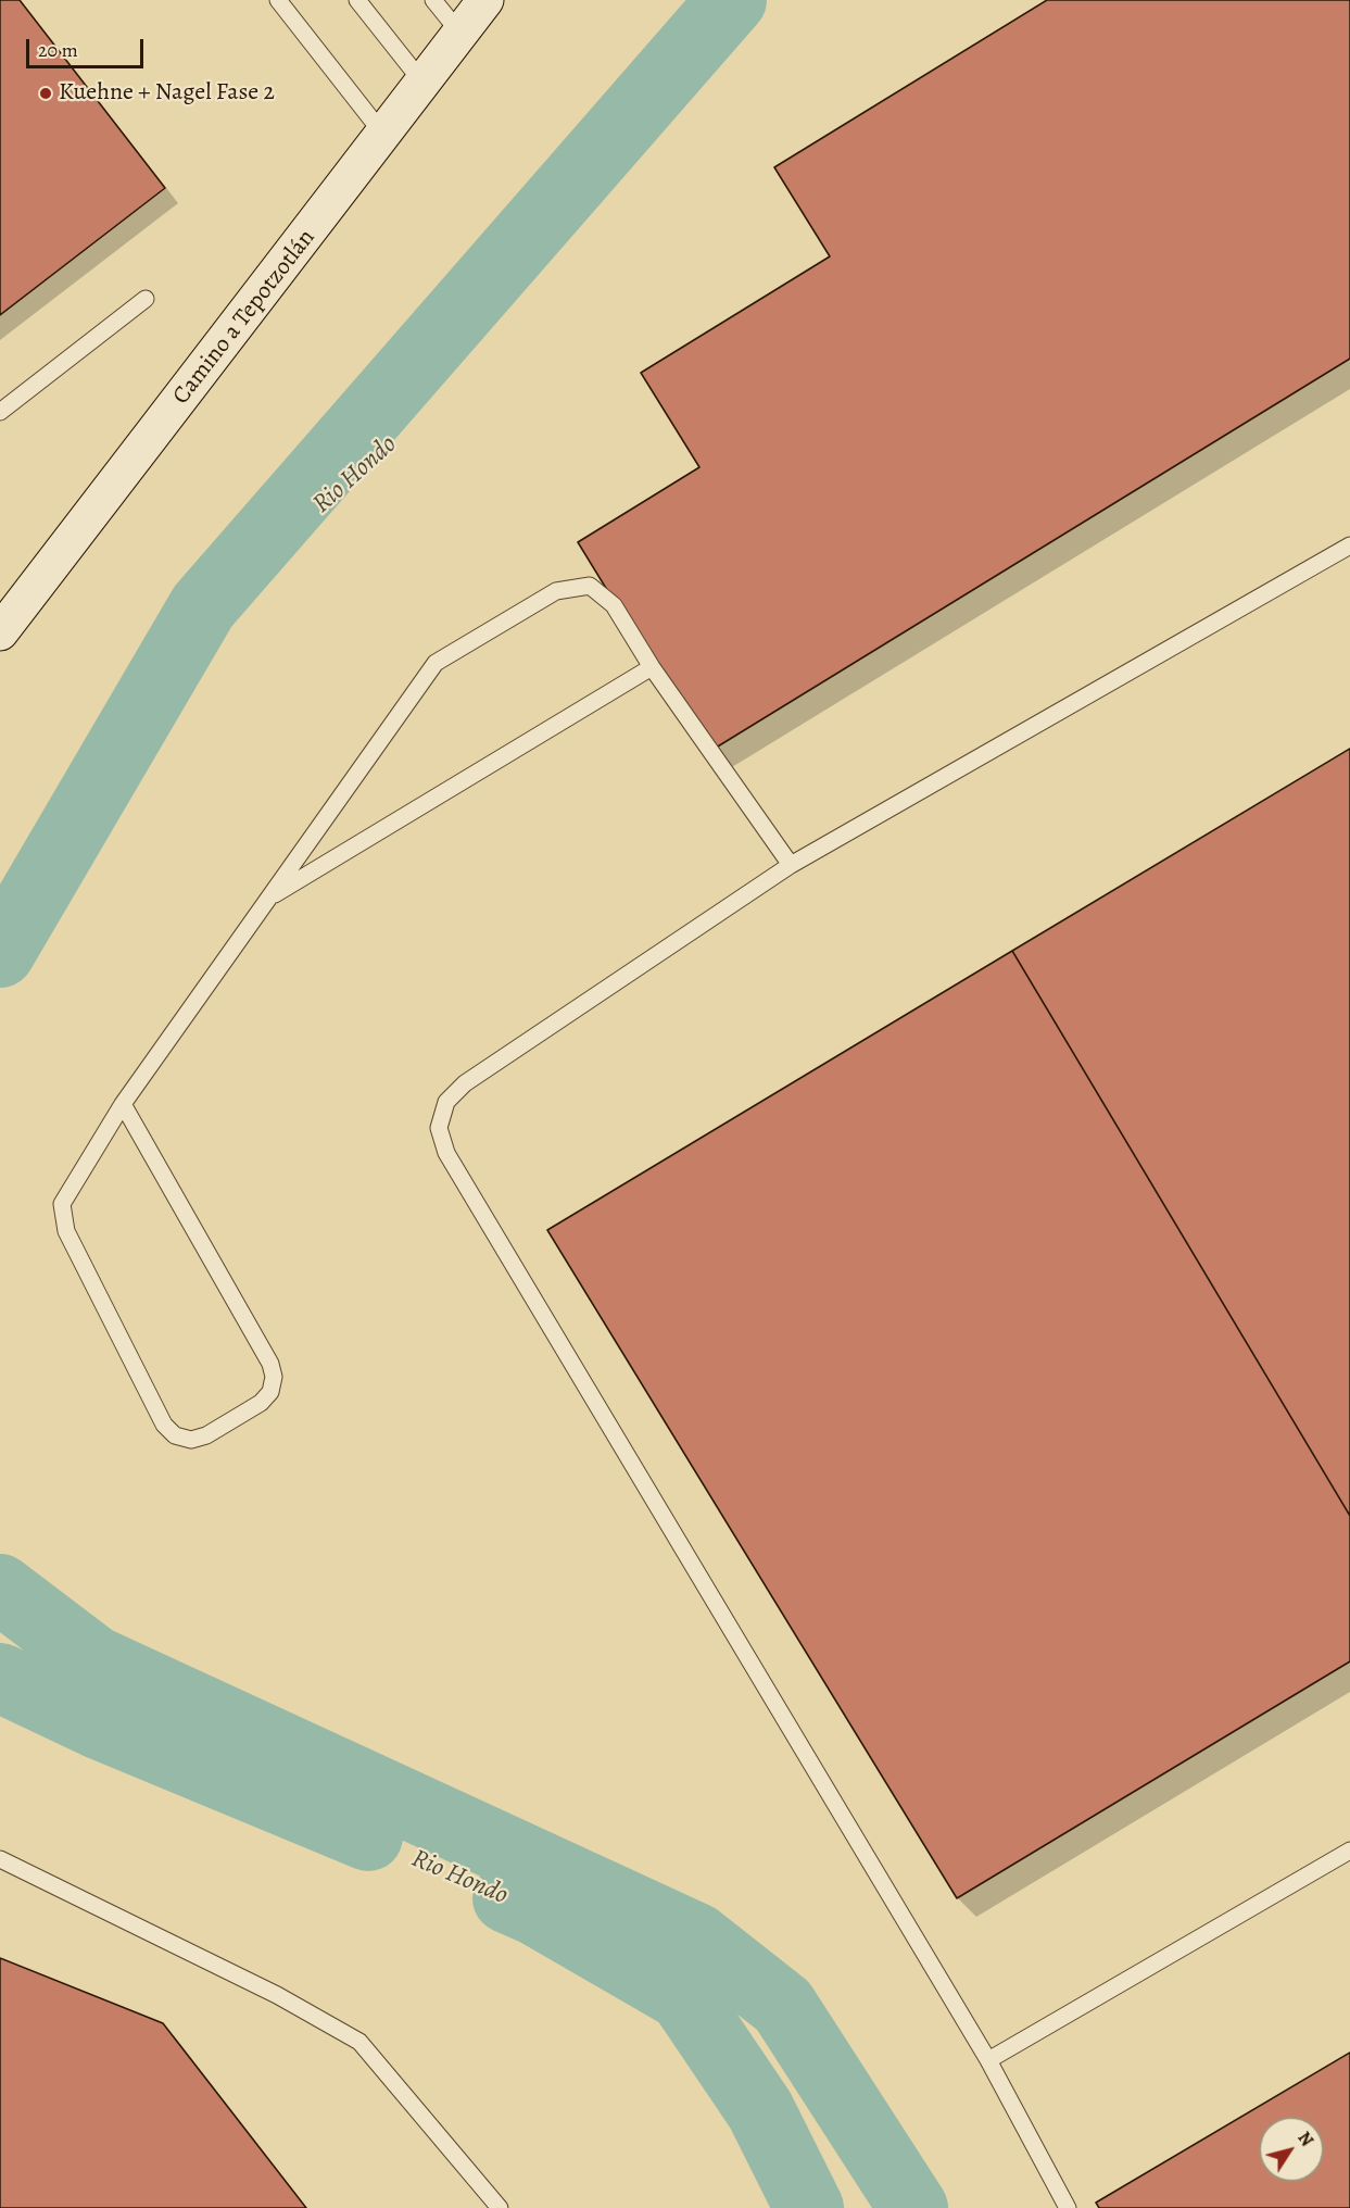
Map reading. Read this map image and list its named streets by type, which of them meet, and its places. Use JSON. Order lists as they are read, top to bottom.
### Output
{
  "streets": {
    "main road": ["Camino a Tepotzotlán"]
  },
  "water": ["Rio Hondo"],
  "places": ["Kuehne + Nagel Fase 2"],
  "scale_bar": "20 m",
  "north": "top right"
}
